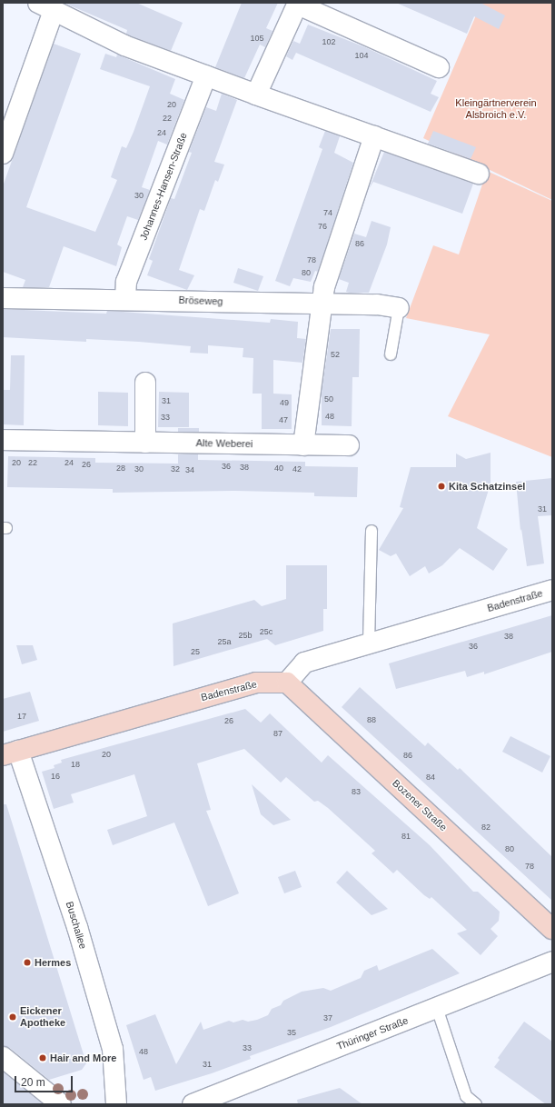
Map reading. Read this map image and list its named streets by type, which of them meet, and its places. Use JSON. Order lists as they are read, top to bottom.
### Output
{
  "streets": {
    "street": [
      "Johannes-Hansen-Straße",
      "Bröseweg",
      "Alte Weberei",
      "Badenstraße",
      "Bozener Straße",
      "Buschallee",
      "Thüringer Straße"
    ]
  },
  "crossings": [
    ["Johannes-Hansen-Straße", "Bröseweg"],
    ["Badenstraße", "Bozener Straße"],
    ["Badenstraße", "Buschallee"]
  ],
  "parks": ["Kleingärtnerverein Alsbroich e.V."],
  "places": [
    "Kita Schatzinsel",
    "Hermes",
    "Eickener Apotheke",
    "Hair and More"
  ],
  "house_numbers": [
    "105",
    "102",
    "104",
    "20",
    "22",
    "24",
    "30",
    "74",
    "76",
    "86",
    "78",
    "80",
    "52",
    "50",
    "31",
    "49",
    "48",
    "33",
    "47",
    "20",
    "22",
    "24",
    "26",
    "36",
    "38",
    "28",
    "40",
    "30",
    "32",
    "42",
    "34",
    "31",
    "25c",
    "25b",
    "38",
    "25a",
    "36",
    "25",
    "17",
    "88",
    "26",
    "87",
    "20",
    "86",
    "18",
    "16",
    "84",
    "83",
    "82",
    "81",
    "80",
    "78",
    "37",
    "35",
    "33",
    "48",
    "31"
  ],
  "scale_bar": "20 m"
}
